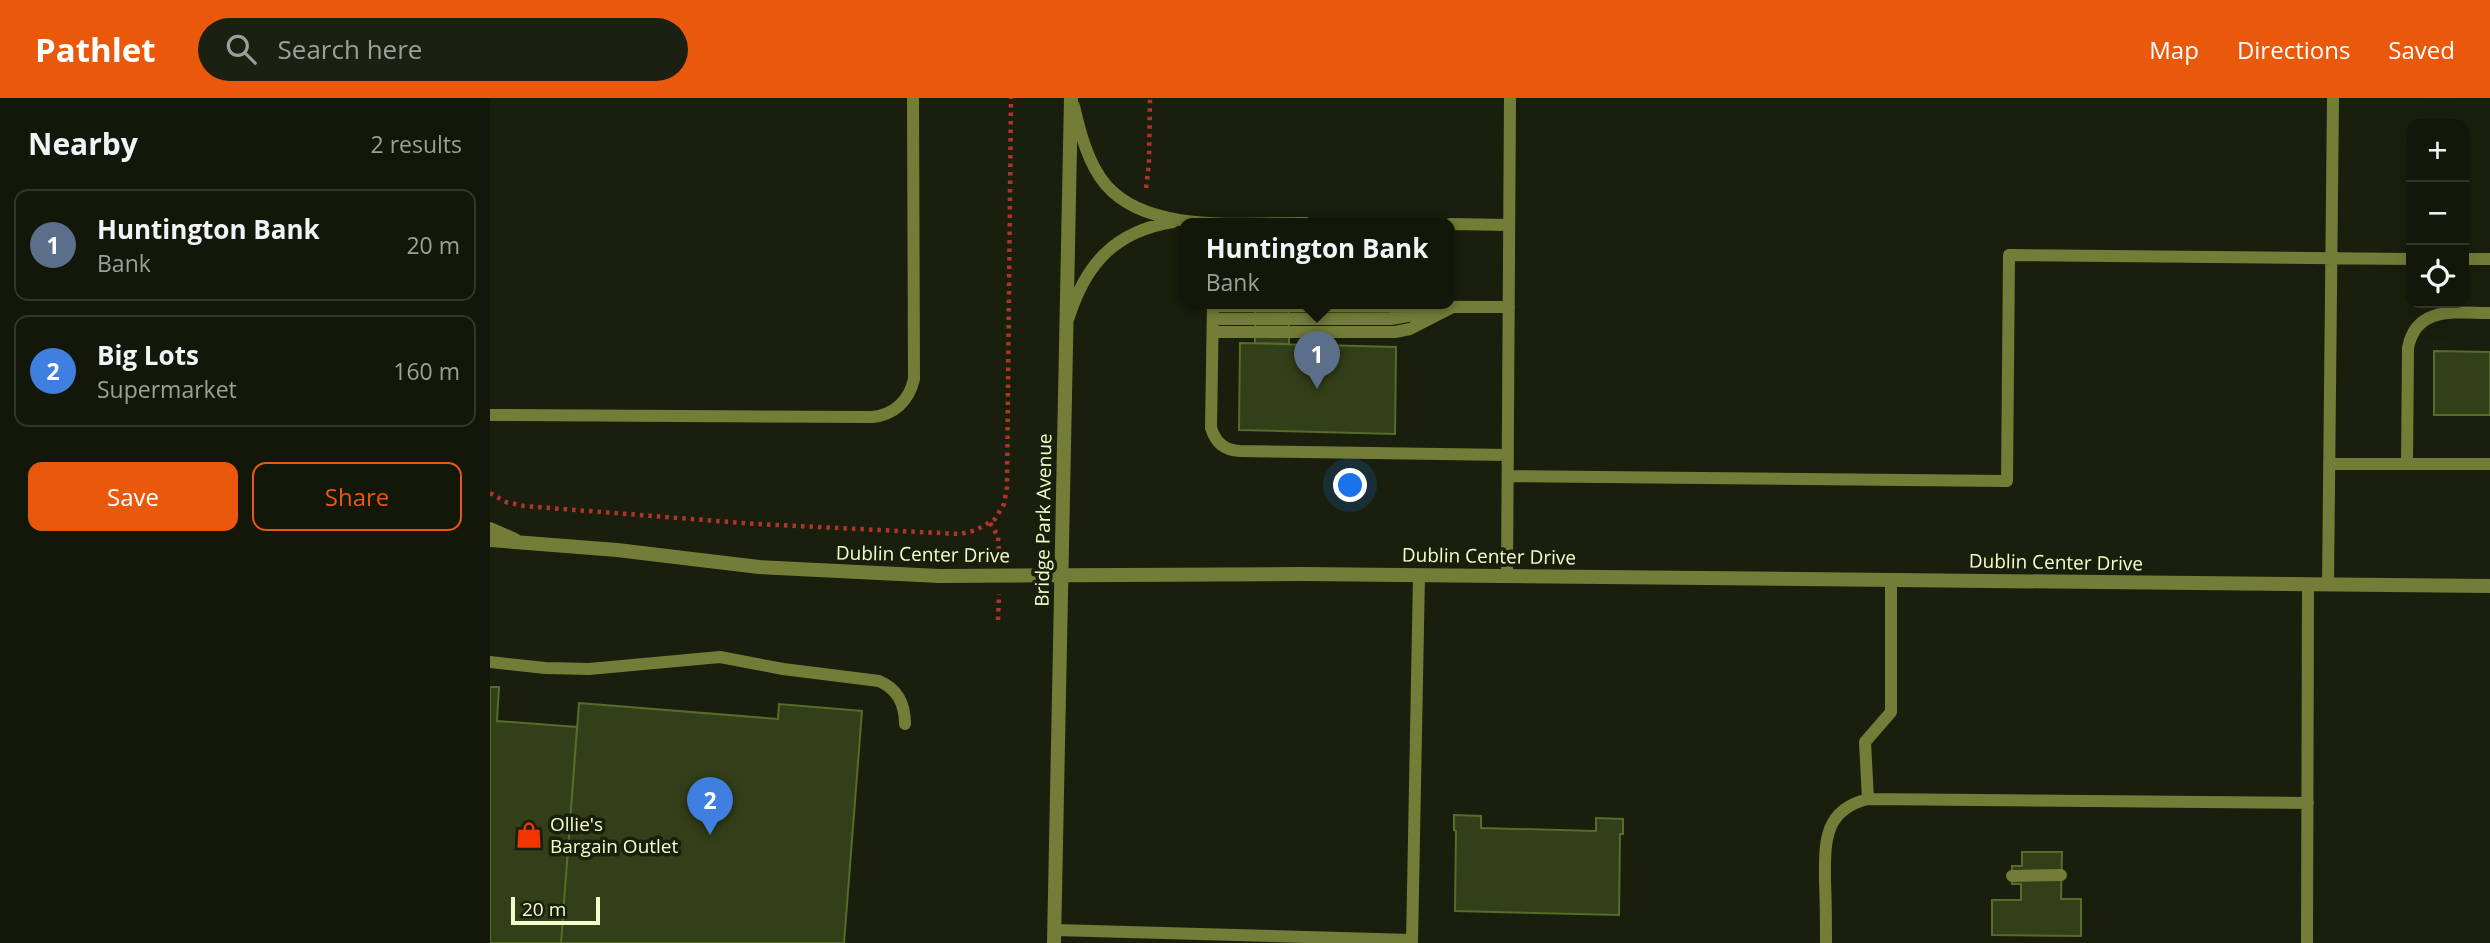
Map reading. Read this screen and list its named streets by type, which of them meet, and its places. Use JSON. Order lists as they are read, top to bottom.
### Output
{
  "streets": {
    "street": ["Bridge Park Avenue", "Dublin Center Drive"]
  },
  "crossings": [
    ["Bridge Park Avenue", "Dublin Center Drive"]
  ],
  "places": {
    "shop": ["Ollie's Bargain Outlet"]
  },
  "scale_bar": "20 m",
  "page": {
    "header": "Pathlet",
    "search": "Search here",
    "nav": ["Map", "Directions", "Saved"],
    "heading": ["Nearby", "2 results"],
    "map_buttons": ["+", "−"],
    "list": [
      {
        "mark": "1",
        "name": "Huntington Bank",
        "note": "Bank",
        "value": "20 m"
      },
      {
        "mark": "2",
        "name": "Big Lots",
        "note": "Supermarket",
        "value": "160 m"
      }
    ],
    "popup": ["Huntington Bank", "Bank"],
    "pins": ["1", "2"],
    "buttons": ["Save", "Share"],
    "scale": "20 m"
  }
}
